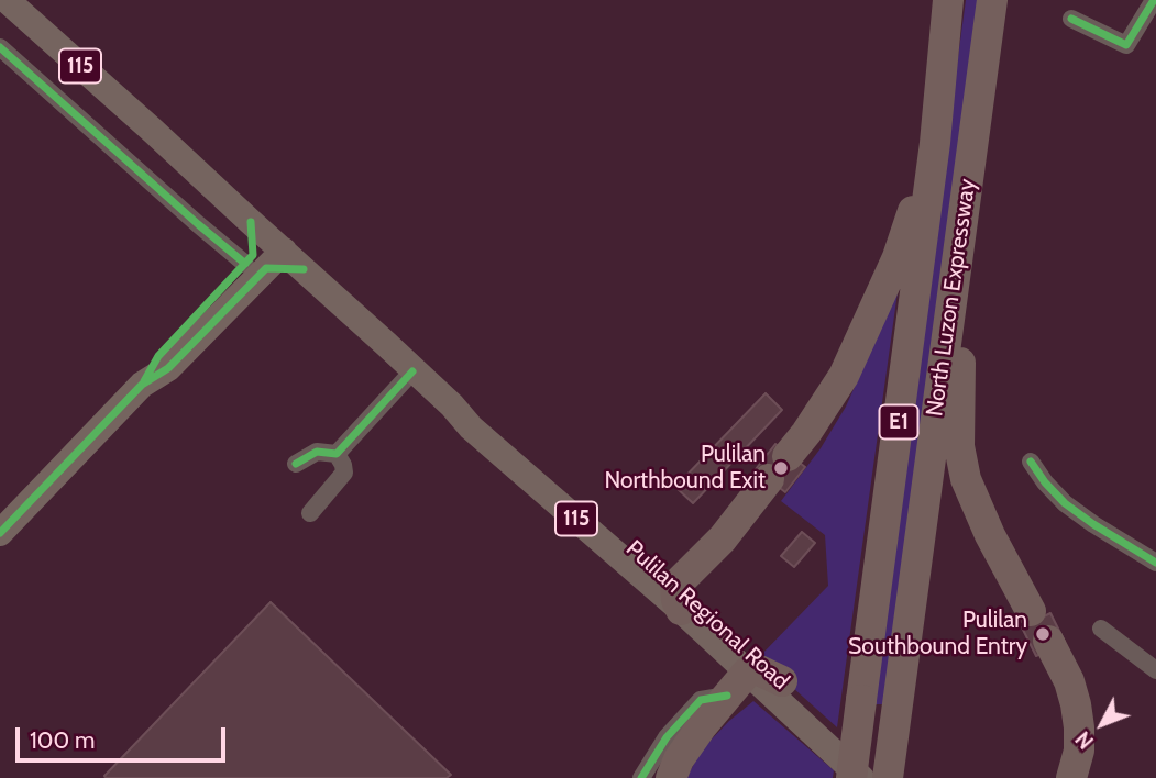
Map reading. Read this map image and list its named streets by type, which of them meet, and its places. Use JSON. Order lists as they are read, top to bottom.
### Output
{
  "streets": {
    "highway": ["North Luzon Expressway", "E1"],
    "main road": ["115", "Pulilan Regional Road"]
  },
  "crossings": [
    ["North Luzon Expressway", "Pulilan Regional Road"]
  ],
  "places": ["Pulilan Northbound Exit", "Pulilan Southbound Entry"],
  "scale_bar": "100 m",
  "north": "bottom left"
}
